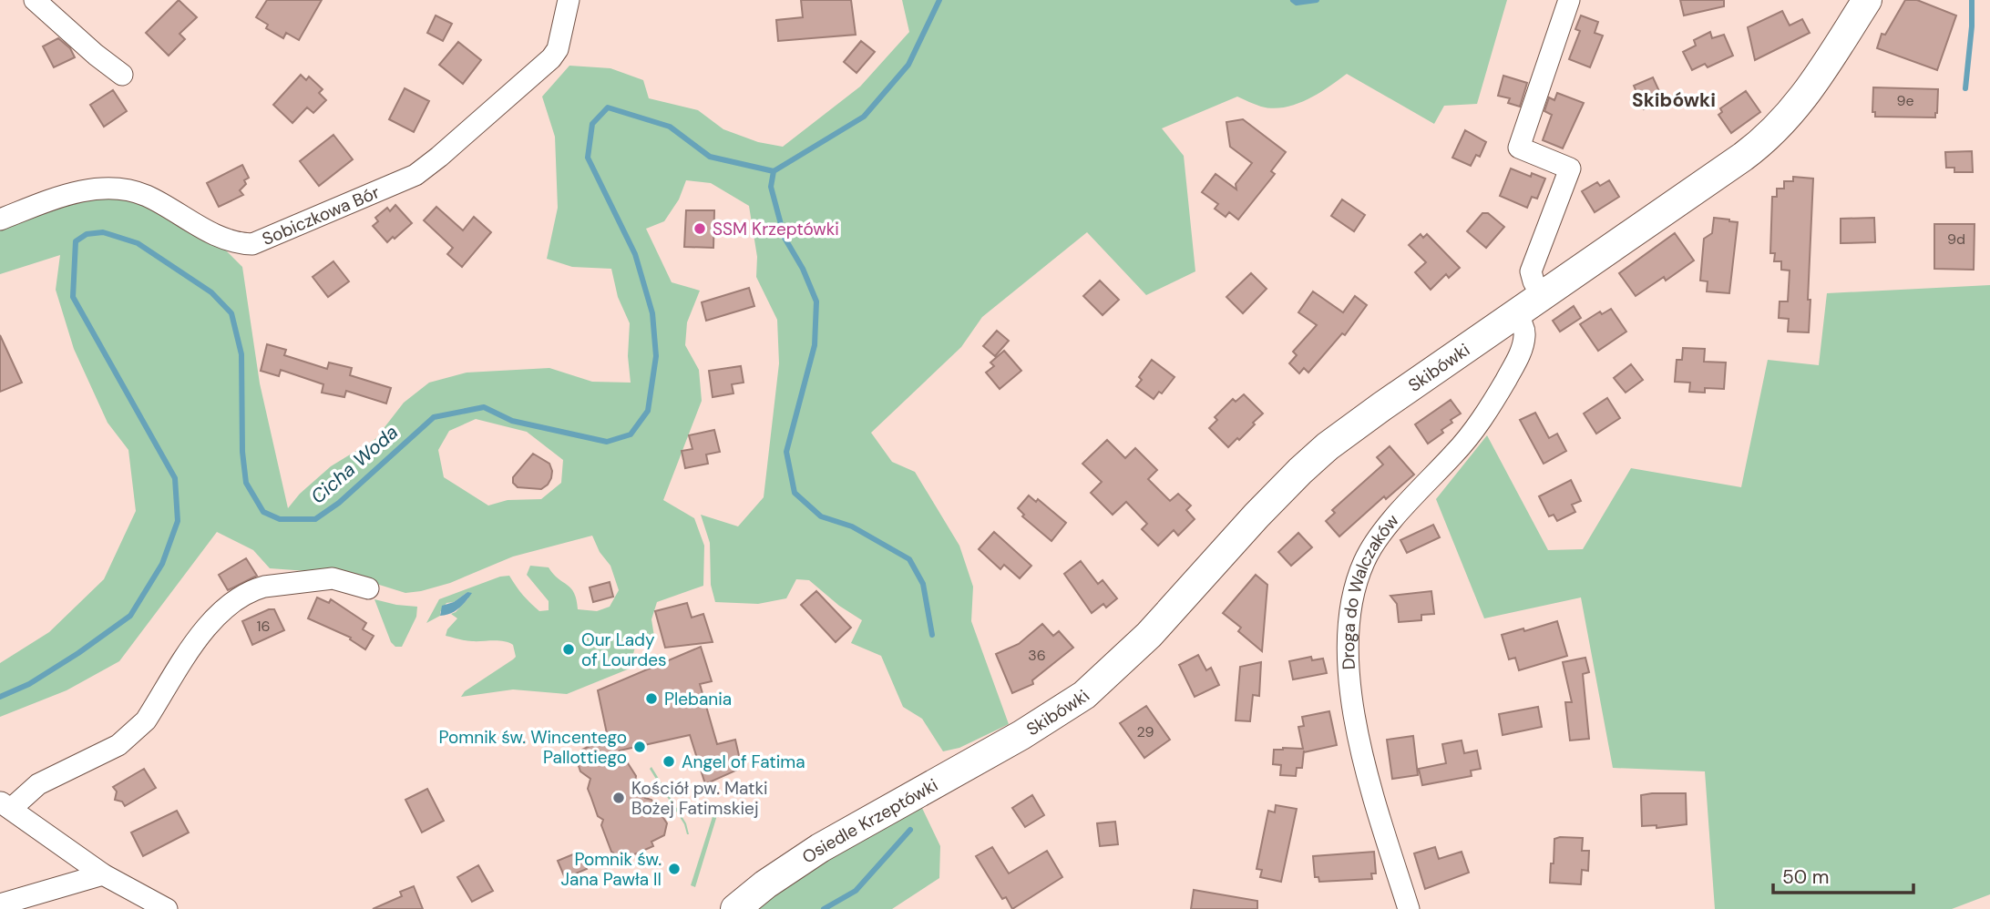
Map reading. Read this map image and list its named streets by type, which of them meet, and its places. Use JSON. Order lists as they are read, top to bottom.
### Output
{
  "streets": {
    "main road": ["Skibówki", "Osiedle Krzeptówki"],
    "street": ["Sobiczkowa Bór", "Droga do Walczaków"]
  },
  "crossings": [
    ["Skibówki", "Droga do Walczaków"],
    ["Skibówki", "Osiedle Krzeptówki"]
  ],
  "districts": ["Skibówki"],
  "water": ["Cicha Woda"],
  "places": [
    "SSM Krzeptówki",
    "Our Lady of Lourdes",
    "Plebania",
    "Pomnik św. Wincentego Pallottiego",
    "Angel of Fatima",
    "Kościół pw. Matki Bożej Fatimskiej",
    "Pomnik św. Jana Pawła II"
  ],
  "house_numbers": [
    "9e",
    "9d",
    "16",
    "36",
    "29"
  ],
  "scale_bar": "50 m"
}
